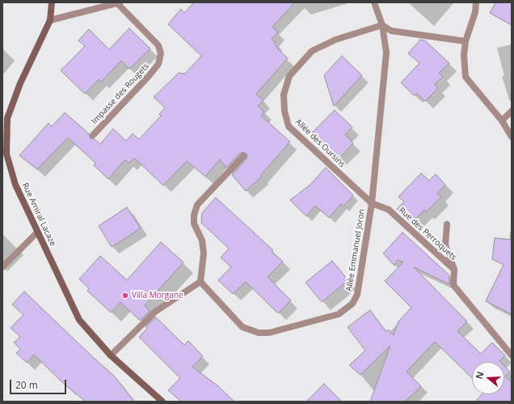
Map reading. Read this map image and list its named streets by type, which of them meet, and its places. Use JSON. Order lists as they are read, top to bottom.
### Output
{
  "streets": {
    "street": [
      "Impasse des Rougets",
      "Allée des Oursins",
      "Rue Amiral Lacaze",
      "Rue des Perroquets",
      "Allée Emmanuel Joron"
    ]
  },
  "crossings": [
    ["Allée des Oursins", "Rue des Perroquets"],
    ["Allée des Oursins", "Allée Emmanuel Joron"],
    ["Rue des Perroquets", "Allée Emmanuel Joron"]
  ],
  "places": ["Villa Morgane"],
  "scale_bar": "20 m",
  "north": "left"
}
